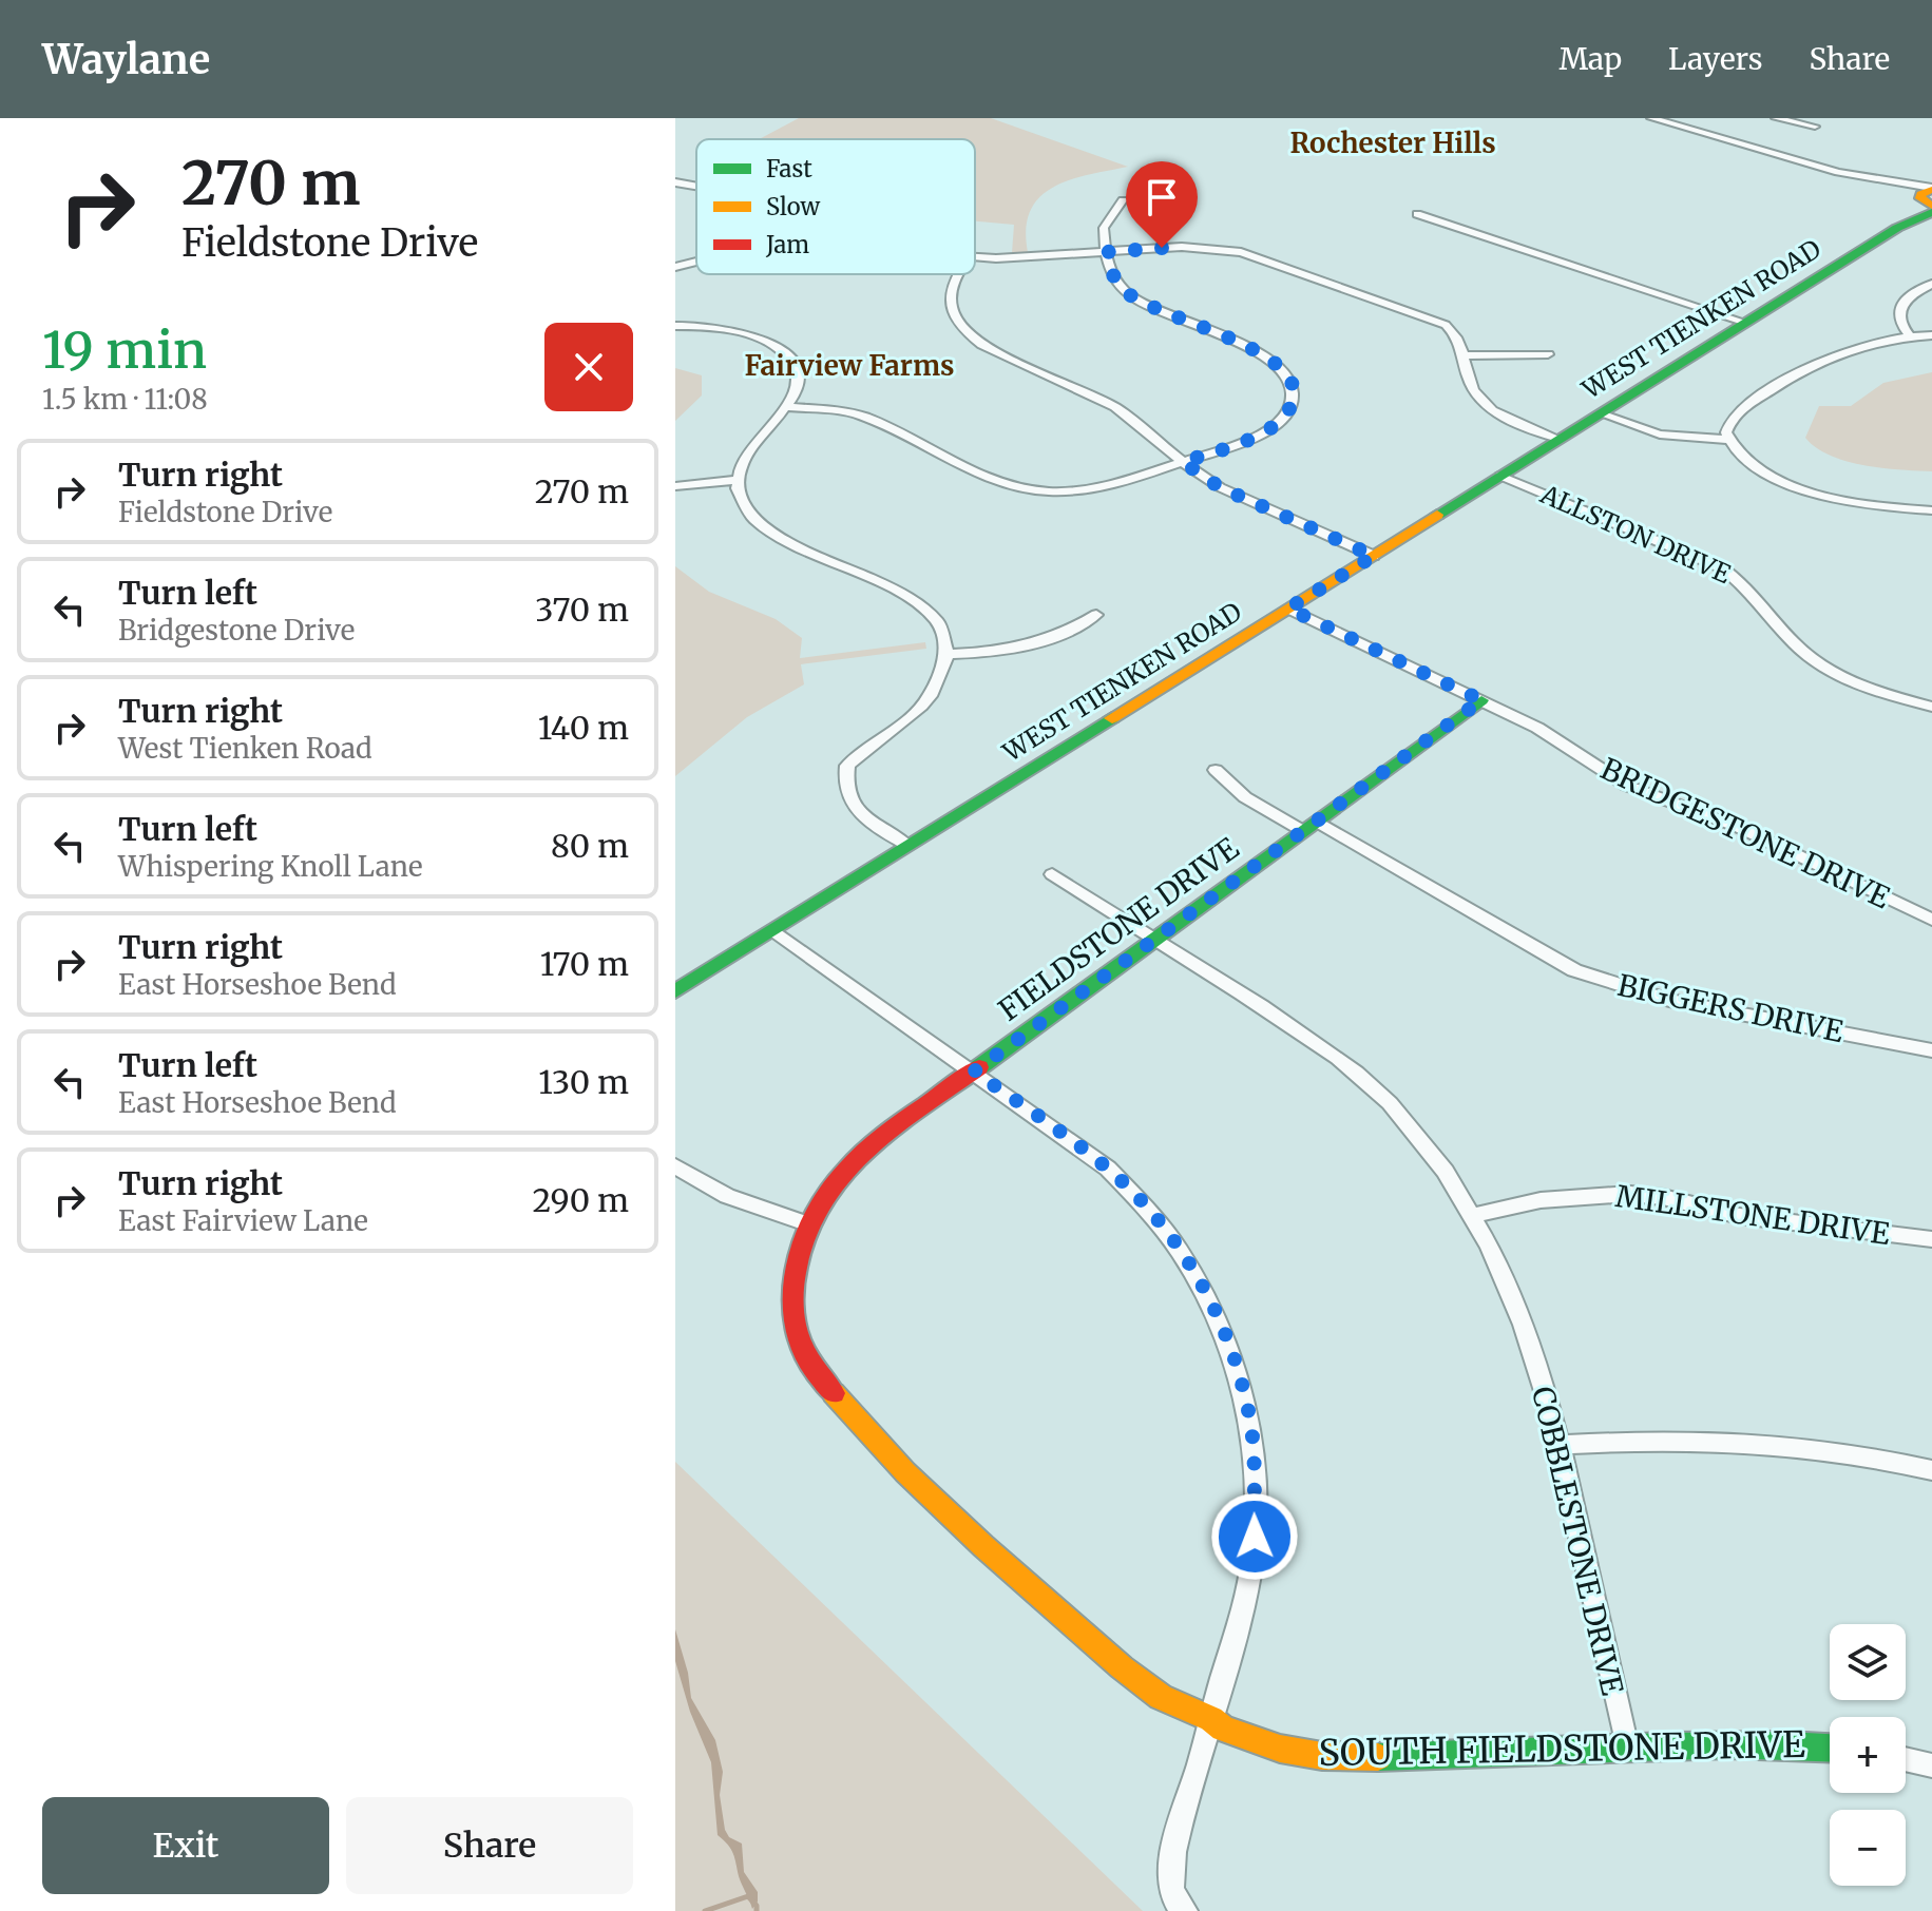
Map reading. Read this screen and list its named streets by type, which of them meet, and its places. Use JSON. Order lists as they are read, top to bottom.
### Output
{
  "streets": {
    "street": [
      "WEST TIENKEN ROAD",
      "ALLSTON DRIVE",
      "BRIDGESTONE DRIVE",
      "FIELDSTONE DRIVE",
      "BIGGERS DRIVE",
      "MILLSTONE DRIVE",
      "COBBLESTONE DRIVE",
      "SOUTH FIELDSTONE DRIVE"
    ]
  },
  "crossings": [
    ["WEST TIENKEN ROAD", "ALLSTON DRIVE"],
    ["WEST TIENKEN ROAD", "BRIDGESTONE DRIVE"],
    ["BRIDGESTONE DRIVE", "FIELDSTONE DRIVE"],
    ["FIELDSTONE DRIVE", "BIGGERS DRIVE"],
    ["FIELDSTONE DRIVE", "COBBLESTONE DRIVE"],
    ["FIELDSTONE DRIVE", "SOUTH FIELDSTONE DRIVE"],
    ["MILLSTONE DRIVE", "COBBLESTONE DRIVE"],
    ["COBBLESTONE DRIVE", "SOUTH FIELDSTONE DRIVE"]
  ],
  "districts": ["Rochester Hills", "Fairview Farms"],
  "legend": ["Fast", "Slow", "Jam"],
  "page": {
    "header": "Waylane",
    "nav": ["Map", "Layers", "Share"],
    "turn": ["270 m", "Fieldstone Drive"],
    "heading": ["19 min", "1.5 km · 11:08"],
    "list": [
      {
        "name": "Turn right",
        "note": "Fieldstone Drive",
        "value": "270 m"
      },
      {
        "name": "Turn left",
        "note": "Bridgestone Drive",
        "value": "370 m"
      },
      {
        "name": "Turn right",
        "note": "West Tienken Road",
        "value": "140 m"
      },
      {
        "name": "Turn left",
        "note": "Whispering Knoll Lane",
        "value": "80 m"
      },
      {
        "name": "Turn right",
        "note": "East Horseshoe Bend",
        "value": "170 m"
      },
      {
        "name": "Turn left",
        "note": "East Horseshoe Bend",
        "value": "130 m"
      },
      {
        "name": "Turn right",
        "note": "East Fairview Lane",
        "value": "290 m"
      }
    ],
    "map_buttons": ["+", "−"],
    "buttons": ["Exit", "Share"]
  }
}
